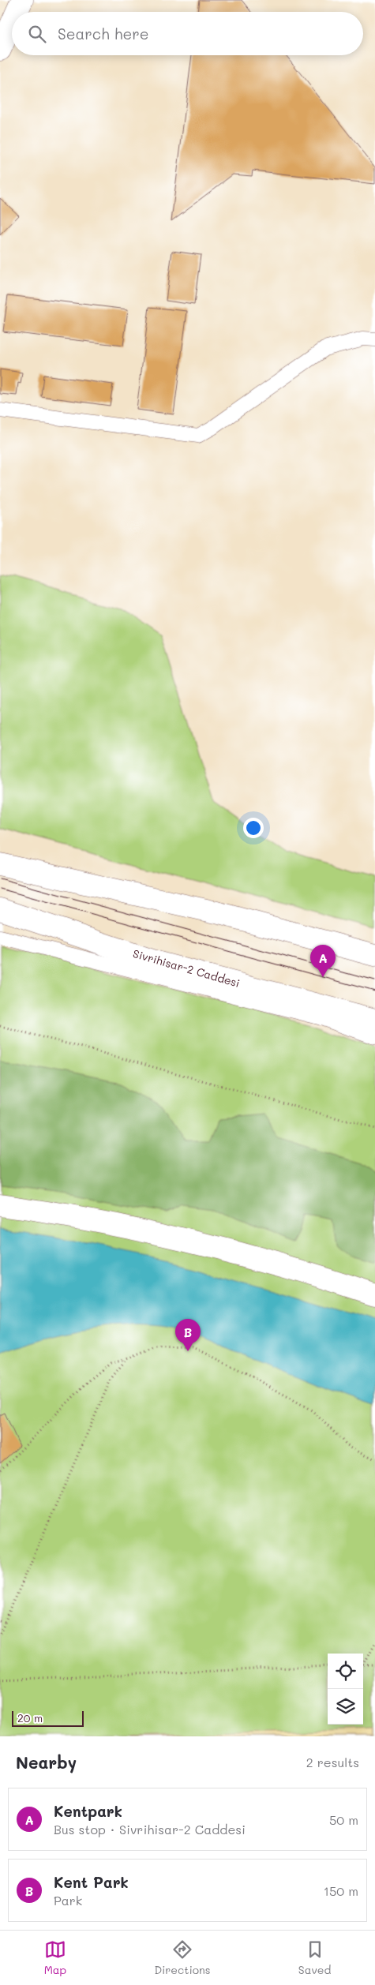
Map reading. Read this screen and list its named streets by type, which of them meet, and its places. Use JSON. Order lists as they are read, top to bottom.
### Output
{
  "streets": {
    "main road": ["Sivrihisar-2 Caddesi"]
  },
  "scale_bar": "20 m",
  "page": {
    "search": "Search here",
    "pins": ["A", "B"],
    "scale": "20 m",
    "heading": ["Nearby", "2 results"],
    "list": [
      {
        "mark": "A",
        "name": "Kentpark",
        "note": "Bus stop · Sivrihisar-2 Caddesi",
        "value": "50 m"
      },
      {
        "mark": "B",
        "name": "Kent Park",
        "note": "Park",
        "value": "150 m"
      }
    ],
    "nav": ["Map", "Directions", "Saved"]
  }
}
